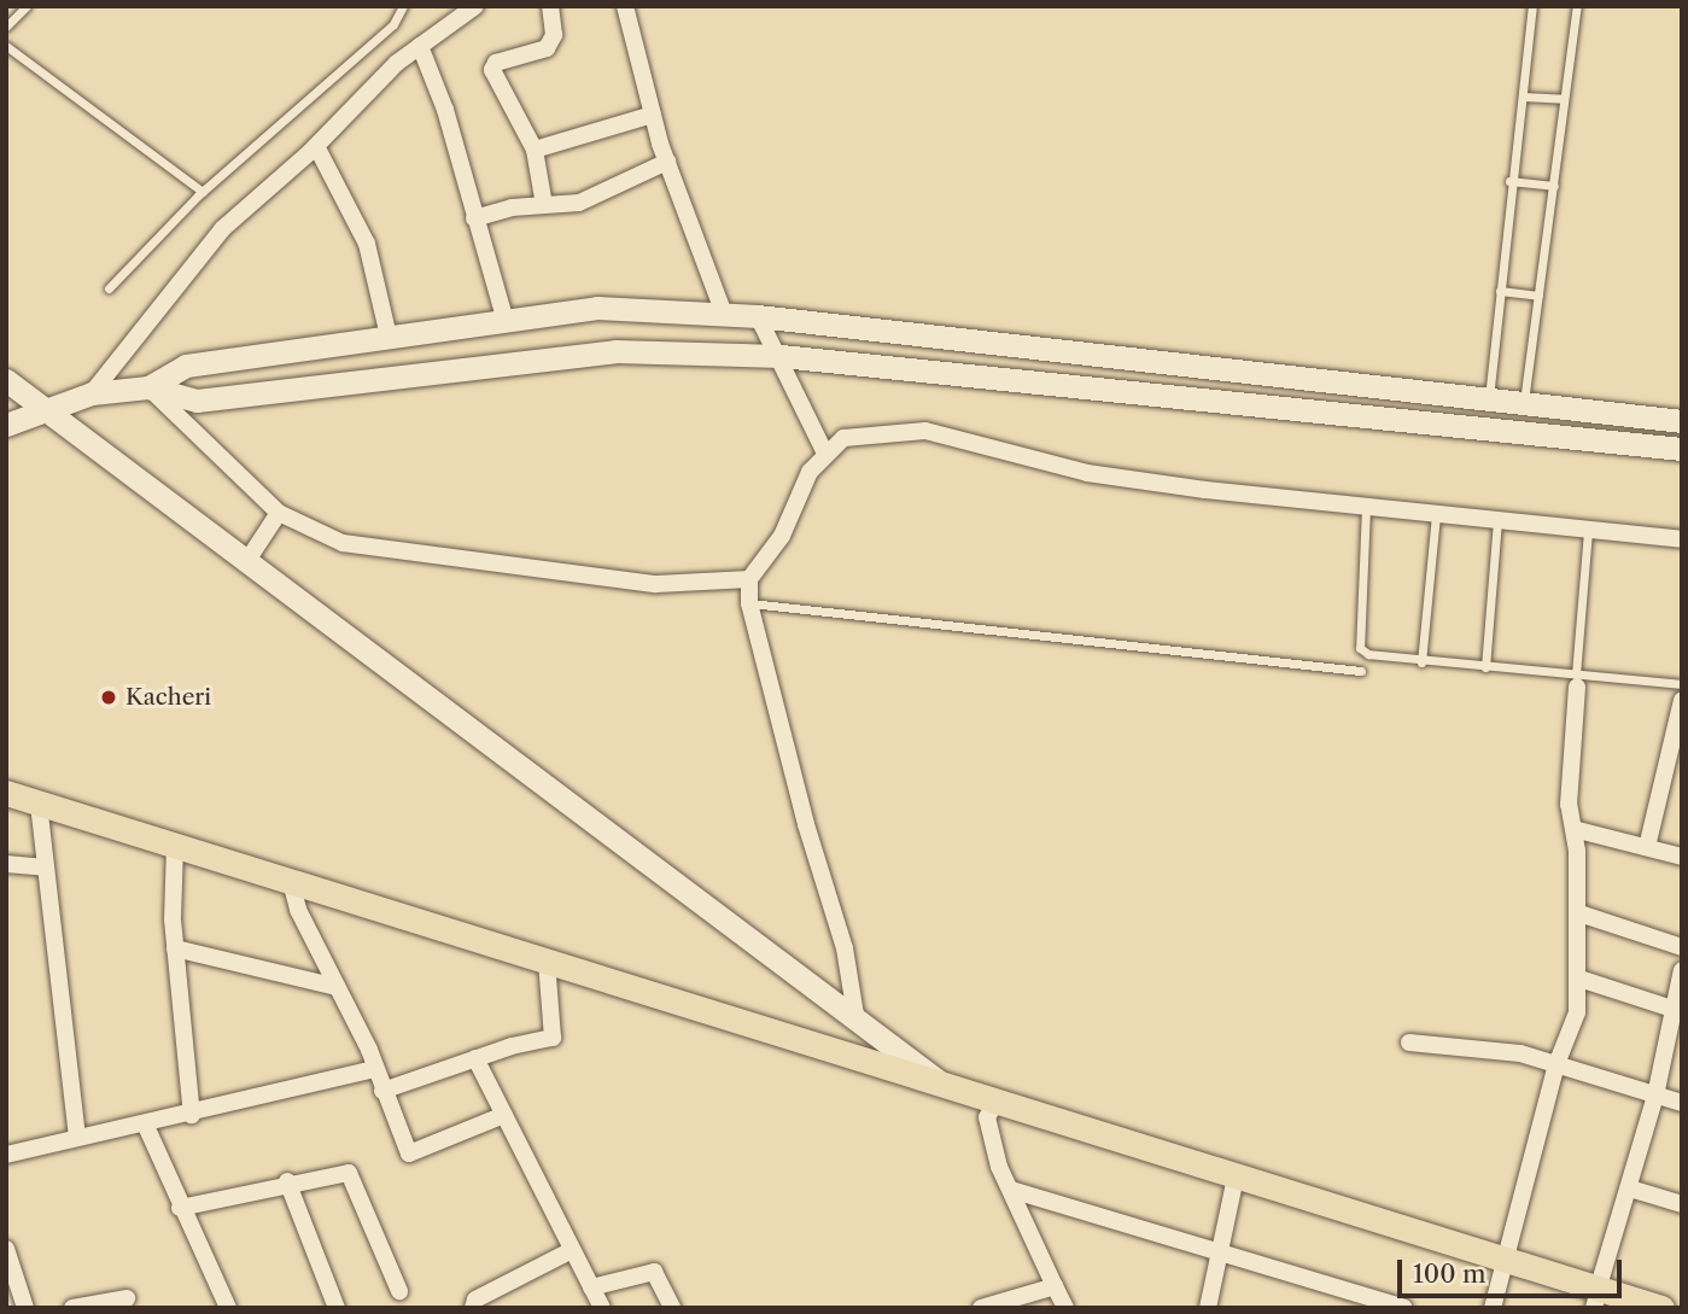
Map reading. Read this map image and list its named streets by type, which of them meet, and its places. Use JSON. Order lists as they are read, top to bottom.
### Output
{
  "places": ["Kacheri"],
  "scale_bar": "100 m"
}
